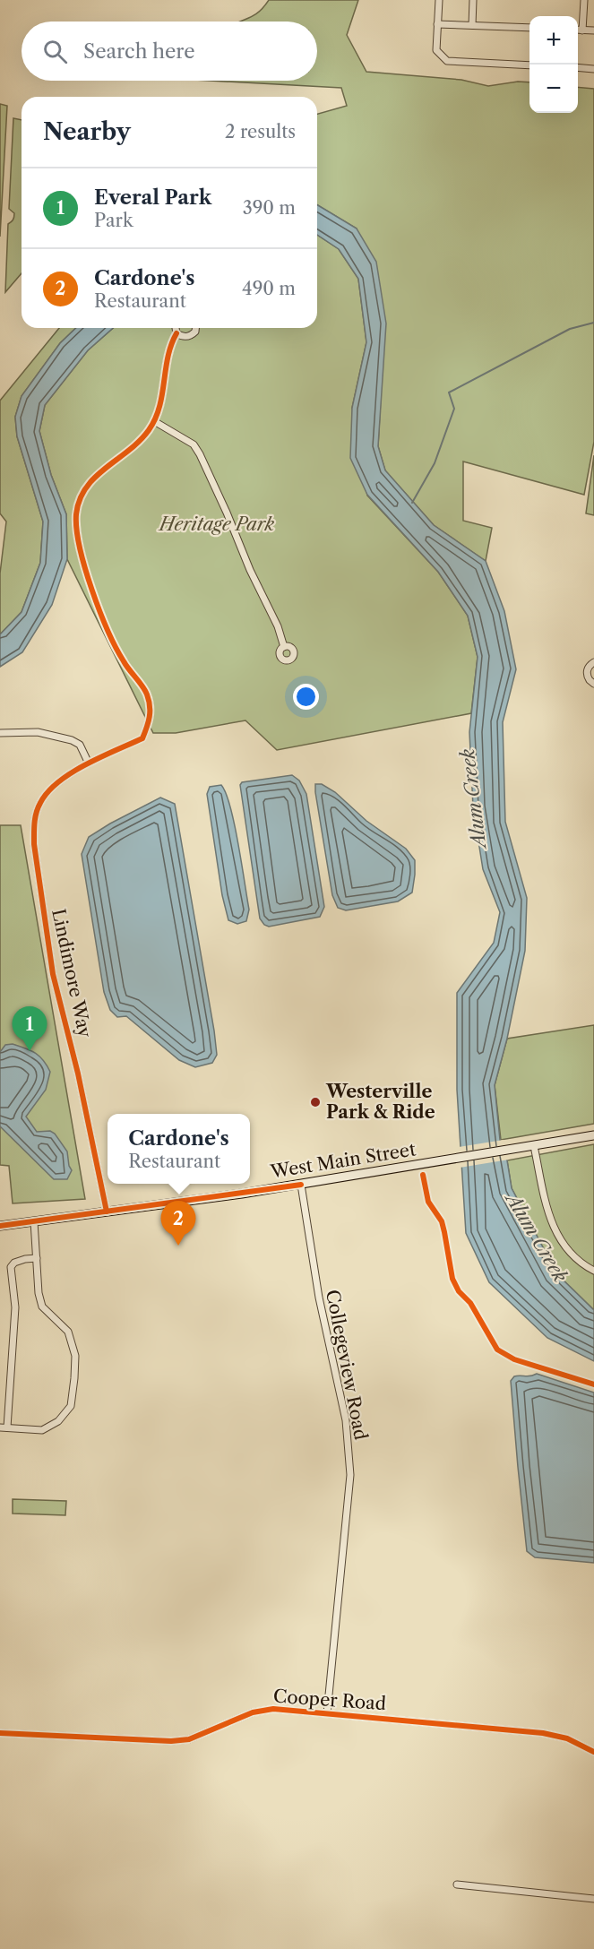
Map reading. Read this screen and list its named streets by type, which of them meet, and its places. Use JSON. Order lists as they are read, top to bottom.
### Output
{
  "streets": {
    "main road": ["West Main Street"],
    "street": ["Lindimore Way", "Collegeview Road", "Cooper Road"]
  },
  "crossings": [
    ["Lindimore Way", "West Main Street"],
    ["West Main Street", "Collegeview Road"],
    ["Collegeview Road", "Cooper Road"]
  ],
  "water": ["Alum Creek"],
  "parks": ["Heritage Park"],
  "places": ["Westerville Park & Ride"],
  "page": {
    "map_buttons": ["+", "−"],
    "search": "Search here",
    "heading": ["Nearby", "2 results"],
    "list": [
      {
        "mark": "1",
        "name": "Everal Park",
        "note": "Park",
        "value": "390 m"
      },
      {
        "mark": "2",
        "name": "Cardone's",
        "note": "Restaurant",
        "value": "490 m"
      }
    ],
    "pins": ["1", "2"],
    "popup": ["Cardone's", "Restaurant"]
  }
}
